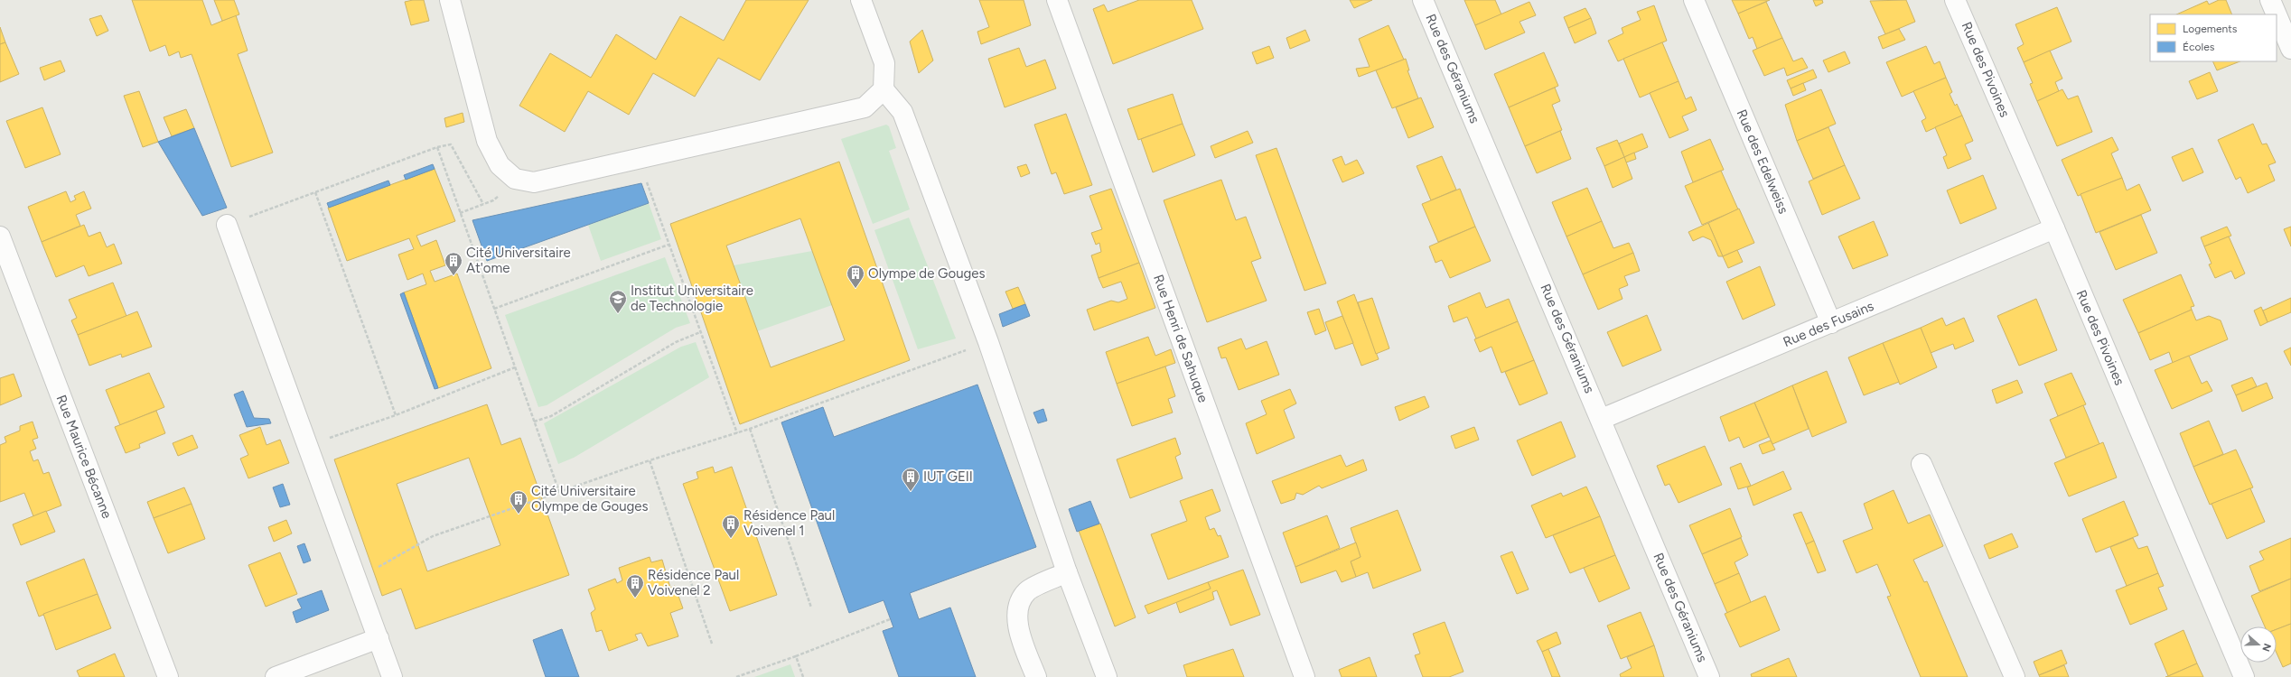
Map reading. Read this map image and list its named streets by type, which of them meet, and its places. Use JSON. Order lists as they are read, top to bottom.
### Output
{
  "streets": {
    "street": [
      "Rue des Géraniums",
      "Rue des Pivoines",
      "Rue des Edelweiss",
      "Rue des Fusains",
      "Rue Henri de Sahuque",
      "Rue Maurice Bécanne"
    ]
  },
  "crossings": [
    ["Rue des Géraniums", "Rue des Fusains"],
    ["Rue des Pivoines", "Rue des Fusains"],
    ["Rue des Edelweiss", "Rue des Fusains"]
  ],
  "places": {
    "building": [
      "Cité Universitaire At'ome",
      "Olympe de Gouges",
      "IUT GEII",
      "Cité Universitaire Olympe de Gouges",
      "Résidence Paul Voivenel 1",
      "Résidence Paul Voivenel 2"
    ],
    "school or university": ["Institut Universitaire de Technologie"]
  },
  "legend": ["Logements", "Écoles"],
  "north": "right"
}
